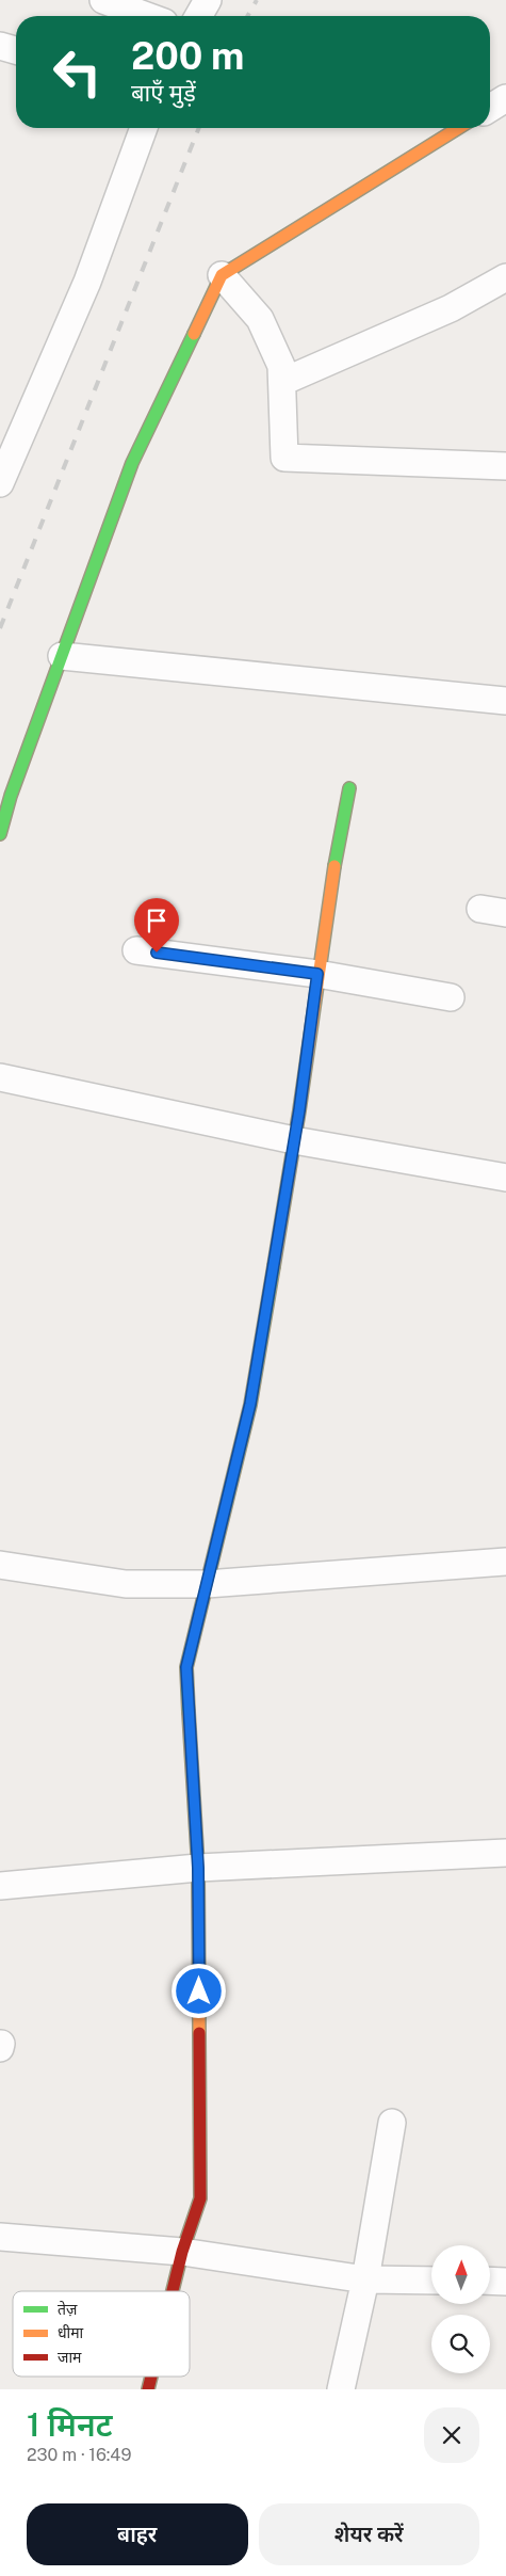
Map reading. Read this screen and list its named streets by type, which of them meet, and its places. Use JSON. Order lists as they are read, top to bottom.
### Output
{
  "legend": ["तेज़", "धीमा", "जाम"],
  "north": "top",
  "page": {
    "turn": ["200 m", "बाएँ मुड़ें"],
    "heading": ["1 मिनट", "230 m · 16:49"],
    "buttons": ["बाहर", "शेयर करें"]
  }
}
